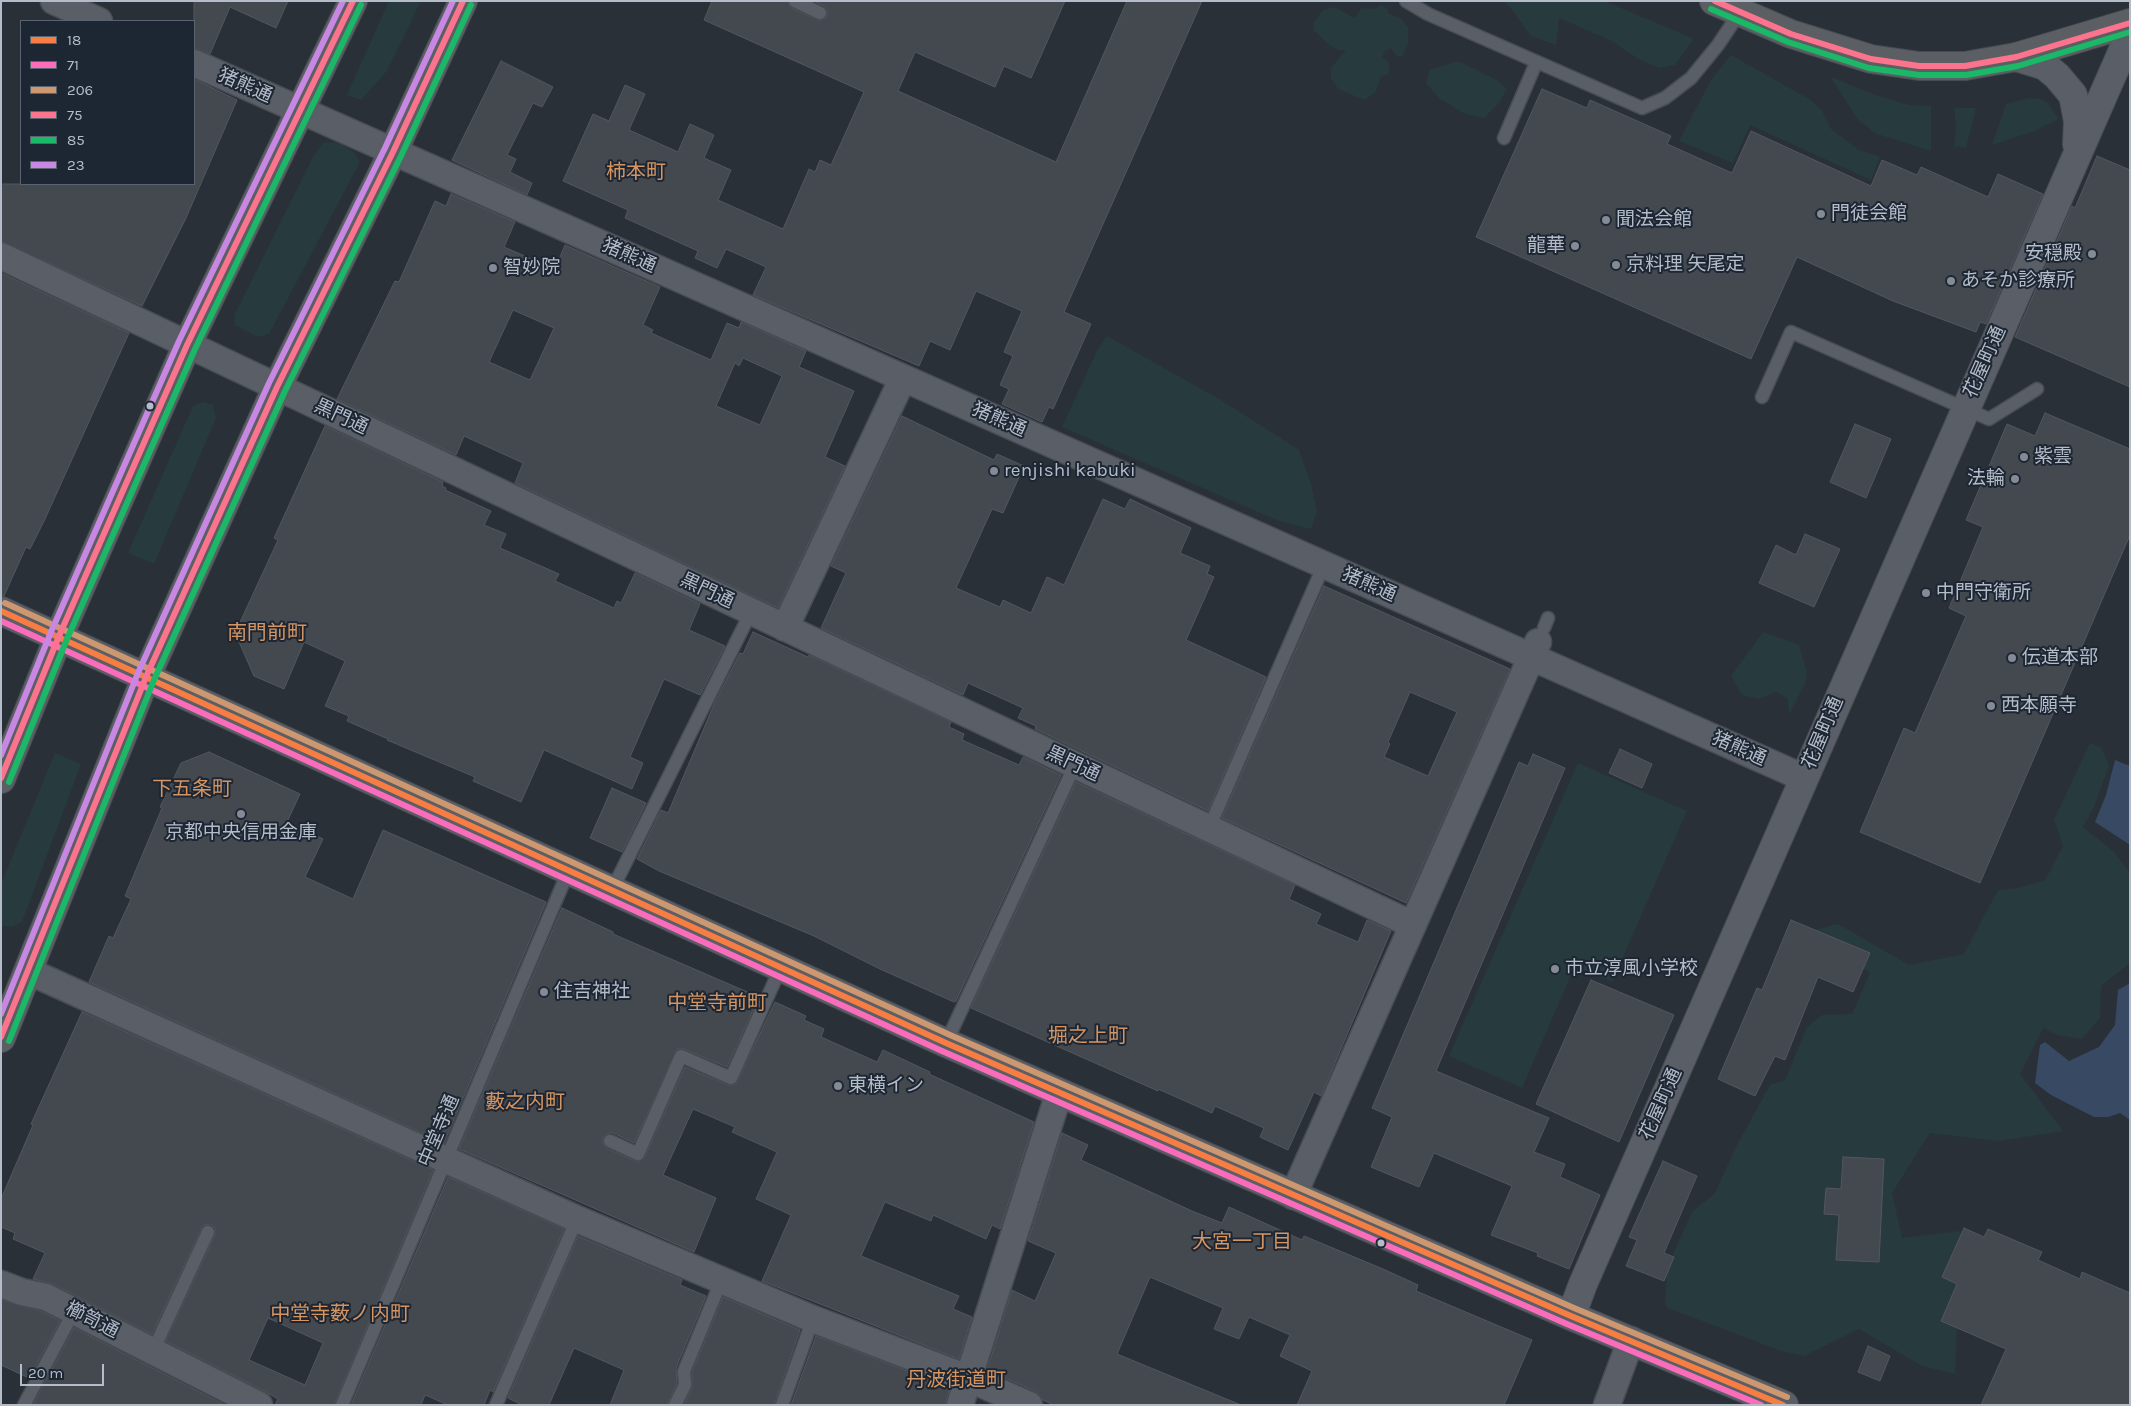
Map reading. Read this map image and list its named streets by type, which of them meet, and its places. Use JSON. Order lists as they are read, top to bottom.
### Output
{
  "streets": {
    "street": [
      "猪熊通",
      "花屋町通",
      "黒門通",
      "櫛笥通"
    ],
    "lane": ["中堂寺通"]
  },
  "crossings": [
    ["猪熊通", "花屋町通"]
  ],
  "districts": [
    "柿本町",
    "南門前町",
    "下五条町",
    "中堂寺前町",
    "堀之上町",
    "藪之内町",
    "大宮一丁目",
    "中堂寺薮ノ内町",
    "丹波街道町"
  ],
  "places": [
    "門徒会館",
    "聞法会館",
    "龍華",
    "安穏殿",
    "京料理 矢尾定",
    "智妙院",
    "あそか診療所",
    "紫雲",
    "renjishi kabuki",
    "法輪",
    "中門守衛所",
    "伝道本部",
    "西本願寺",
    "京都中央信用金庫",
    "市立淳風小学校",
    "住吉神社",
    "東横イン"
  ],
  "lines": [
    "transit line 75",
    "transit line 23",
    "transit line 85",
    "transit line 206",
    "transit line 18",
    "transit line 71"
  ],
  "legend": [
    "18",
    "71",
    "206",
    "75",
    "85",
    "23"
  ],
  "scale_bar": "20 m"
}
